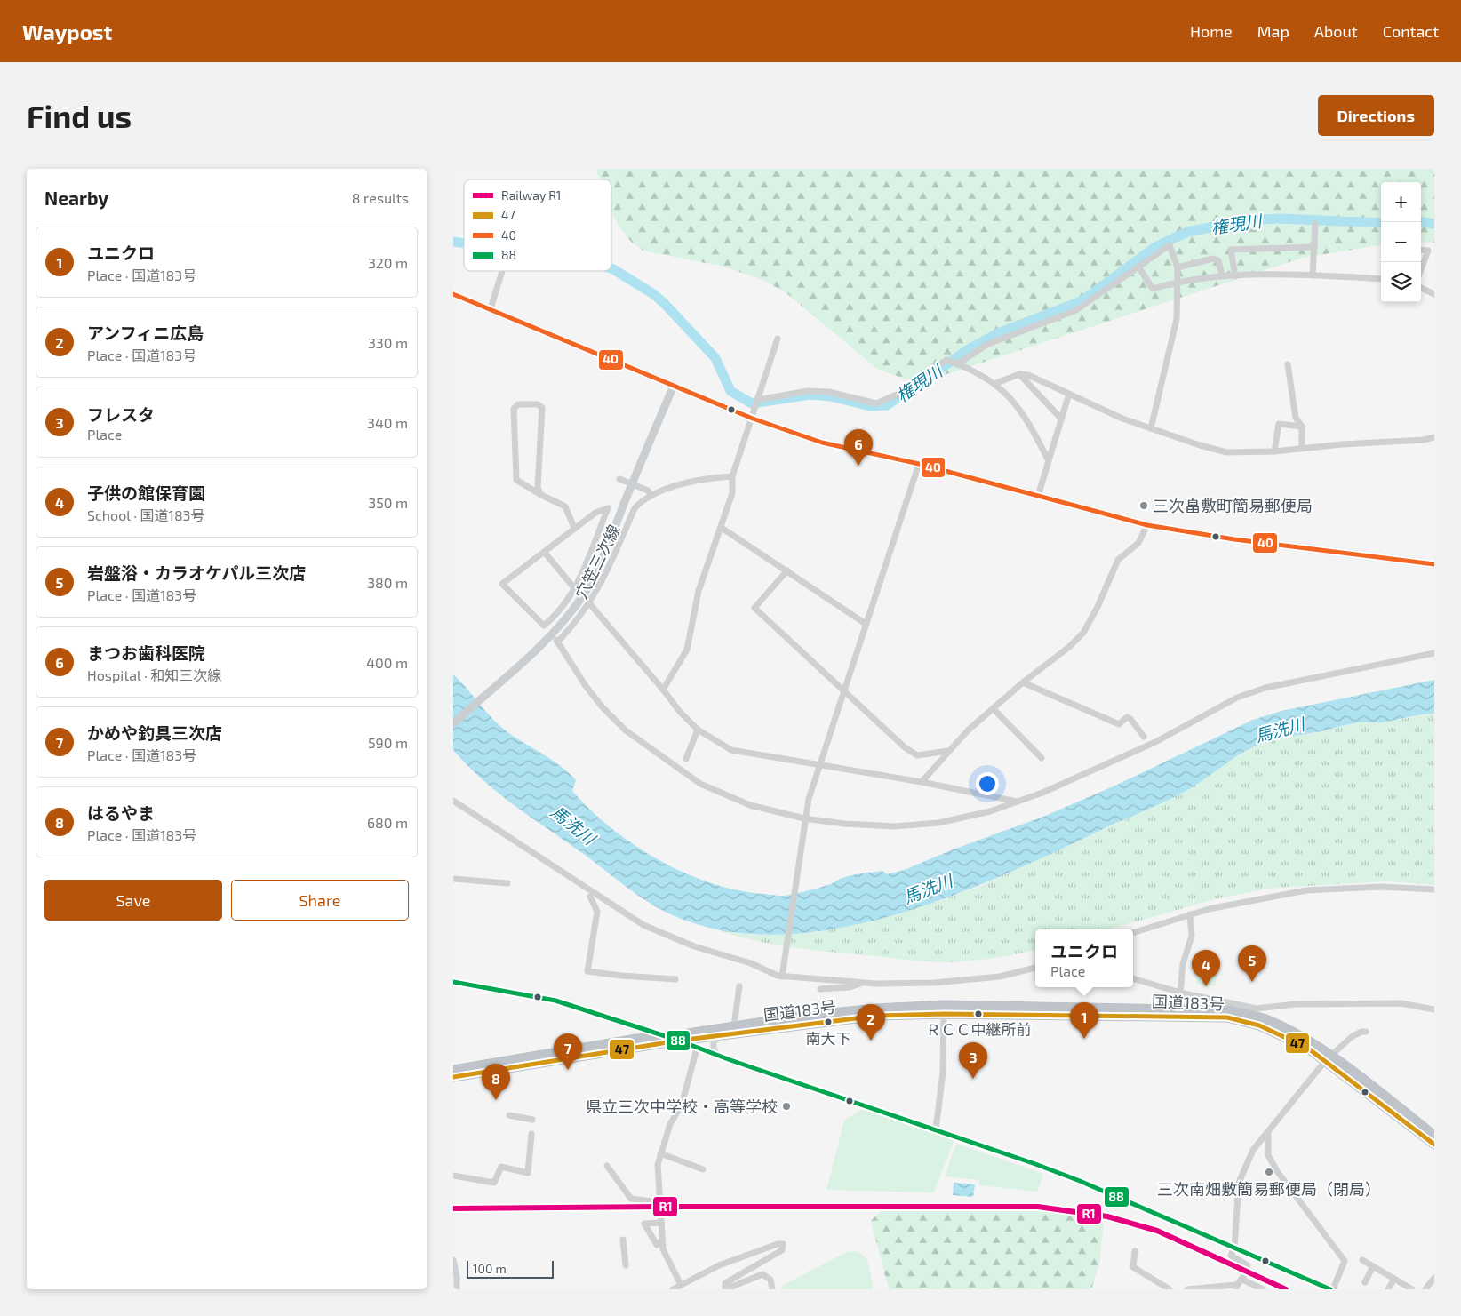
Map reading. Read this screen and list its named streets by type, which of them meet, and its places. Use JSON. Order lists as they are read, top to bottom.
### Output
{
  "streets": {
    "highway": ["国道183号"],
    "main road": ["穴笠三次線"]
  },
  "water": ["権現川", "馬洗川"],
  "places": [
    "三次畠敷町簡易郵便局",
    "ＲＣＣ中継所前",
    "南大下",
    "県立三次中学校・高等学校",
    "三次南畑敷簡易郵便局（閉局）"
  ],
  "lines": [
    "transit line 40",
    "transit line 88",
    "transit line 47",
    "rail line R1"
  ],
  "legend": [
    "Railway R1",
    "47",
    "40",
    "88"
  ],
  "scale_bar": "100 m",
  "page": {
    "header": "Waypost",
    "nav": [
      "Home",
      "Map",
      "About",
      "Contact"
    ],
    "buttons": [
      "Directions",
      ["Save", "Share"]
    ],
    "title": "Find us",
    "heading": ["Nearby", "8 results"],
    "map_buttons": ["+", "−"],
    "list": [
      {
        "mark": "1",
        "name": "ユニクロ",
        "note": "Place · 国道183号",
        "value": "320 m"
      },
      {
        "mark": "2",
        "name": "アンフィニ広島",
        "note": "Place · 国道183号",
        "value": "330 m"
      },
      {
        "mark": "3",
        "name": "フレスタ",
        "note": "Place",
        "value": "340 m"
      },
      {
        "mark": "4",
        "name": "子供の館保育園",
        "note": "School · 国道183号",
        "value": "350 m"
      },
      {
        "mark": "5",
        "name": "岩盤浴・カラオケパル三次店",
        "note": "Place · 国道183号",
        "value": "380 m"
      },
      {
        "mark": "6",
        "name": "まつお歯科医院",
        "note": "Hospital · 和知三次線",
        "value": "400 m"
      },
      {
        "mark": "7",
        "name": "かめや釣具三次店",
        "note": "Place · 国道183号",
        "value": "590 m"
      },
      {
        "mark": "8",
        "name": "はるやま",
        "note": "Place · 国道183号",
        "value": "680 m"
      }
    ],
    "pins": [
      "6",
      "5",
      "4",
      "1",
      "2",
      "7",
      "3",
      "8"
    ],
    "popup": ["ユニクロ", "Place"],
    "scale": "100 m"
  }
}
